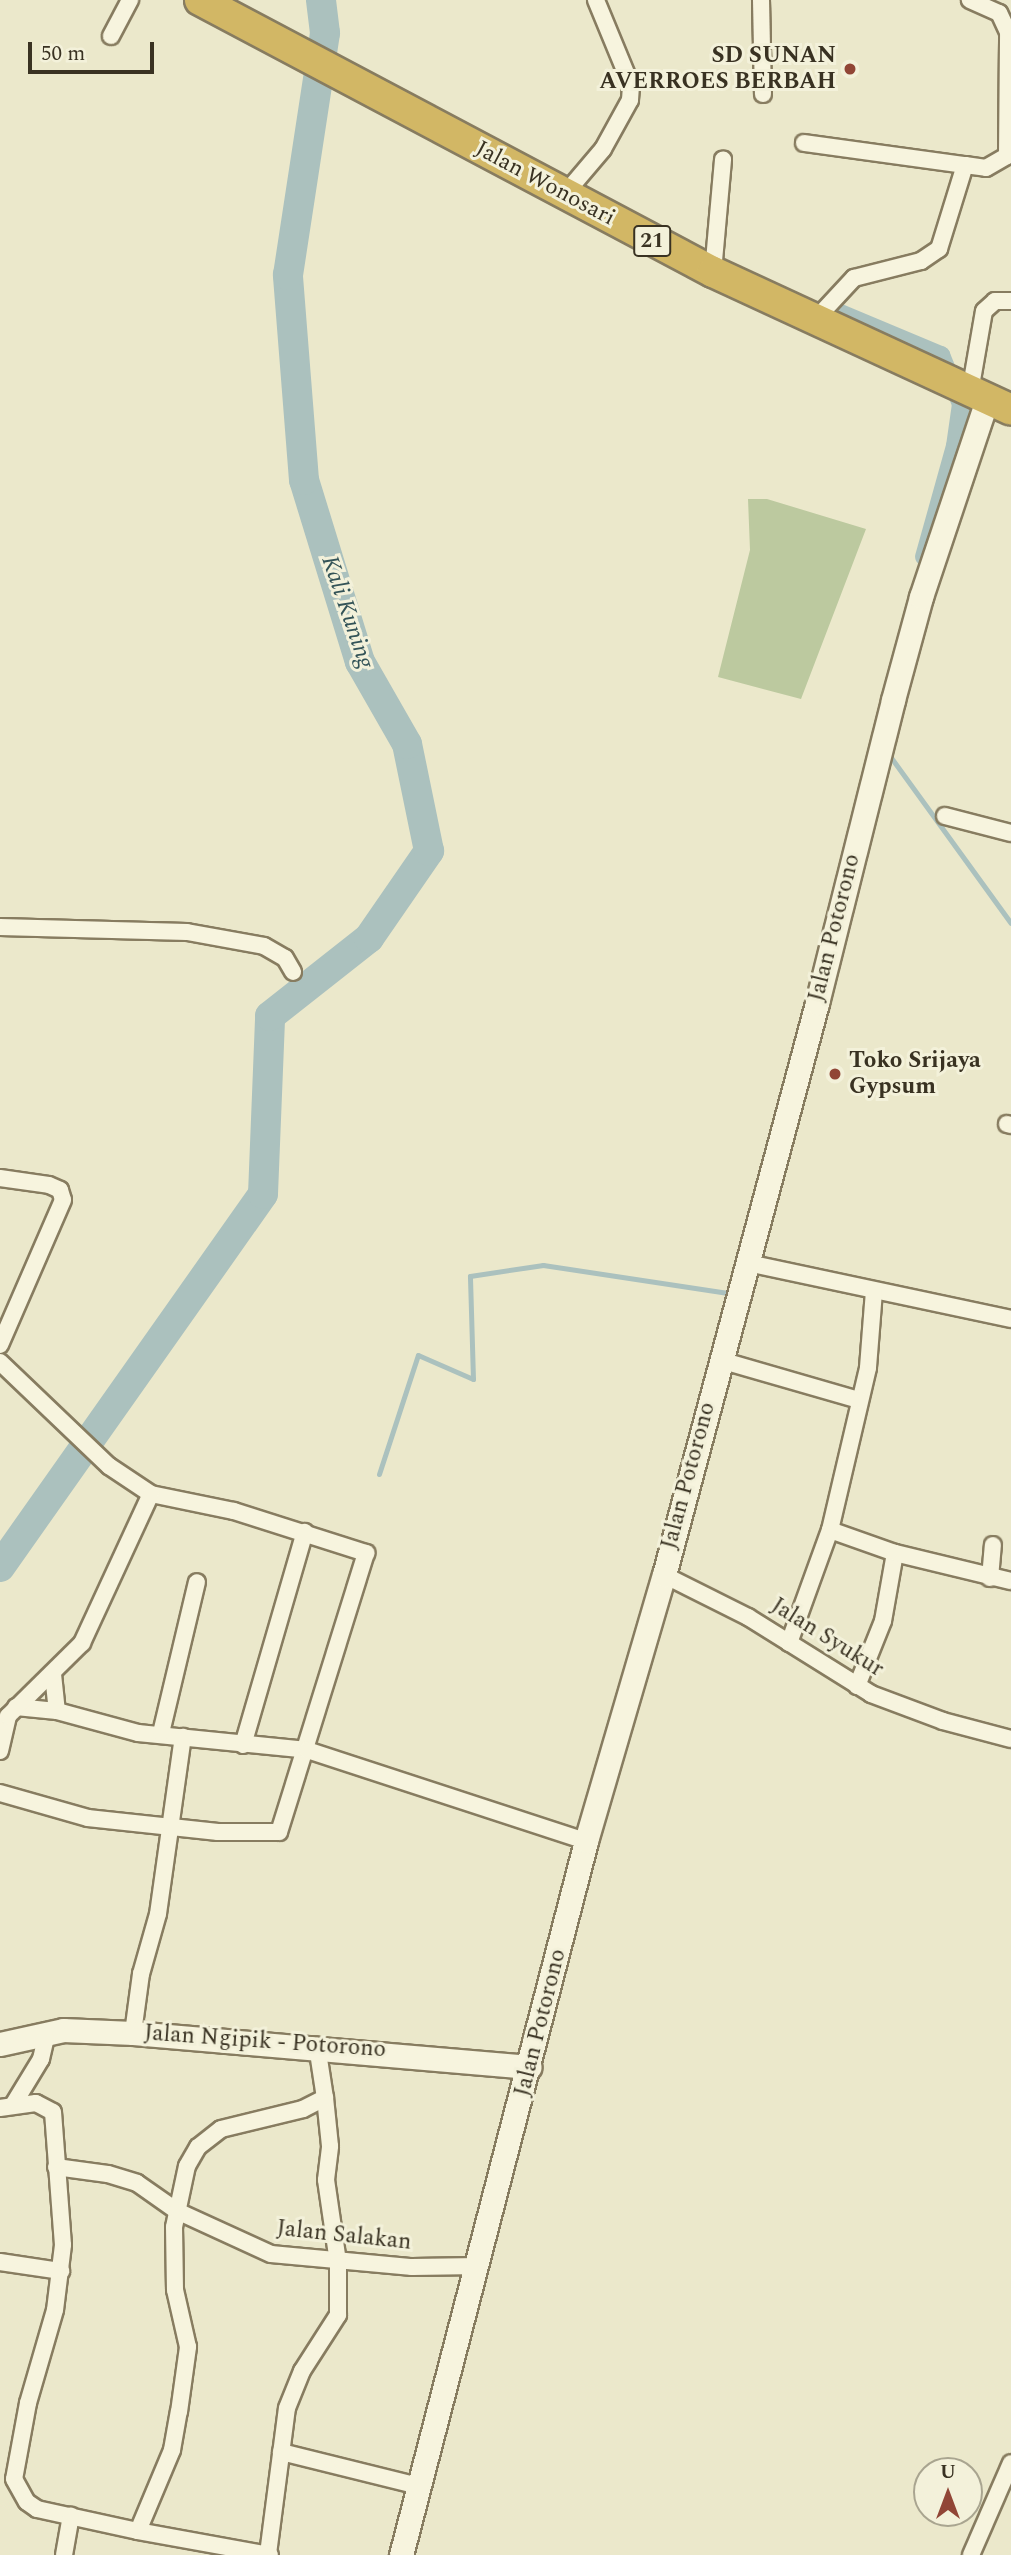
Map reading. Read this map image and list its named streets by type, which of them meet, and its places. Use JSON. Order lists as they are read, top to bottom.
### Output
{
  "streets": {
    "highway": ["Jalan Wonosari", "21"],
    "street": [
      "Jalan Potorono",
      "Jalan Syukur",
      "Jalan Ngipik - Potorono",
      "Jalan Salakan"
    ]
  },
  "crossings": [
    ["Jalan Wonosari", "Jalan Potorono"],
    ["Jalan Potorono", "Jalan Syukur"],
    ["Jalan Potorono", "Jalan Ngipik - Potorono"],
    ["Jalan Potorono", "Jalan Salakan"]
  ],
  "water": ["Kali Kuning"],
  "places": ["SD SUNAN AVERROES BERBAH", "Toko Srijaya Gypsum"],
  "scale_bar": "50 m",
  "north": "top"
}
